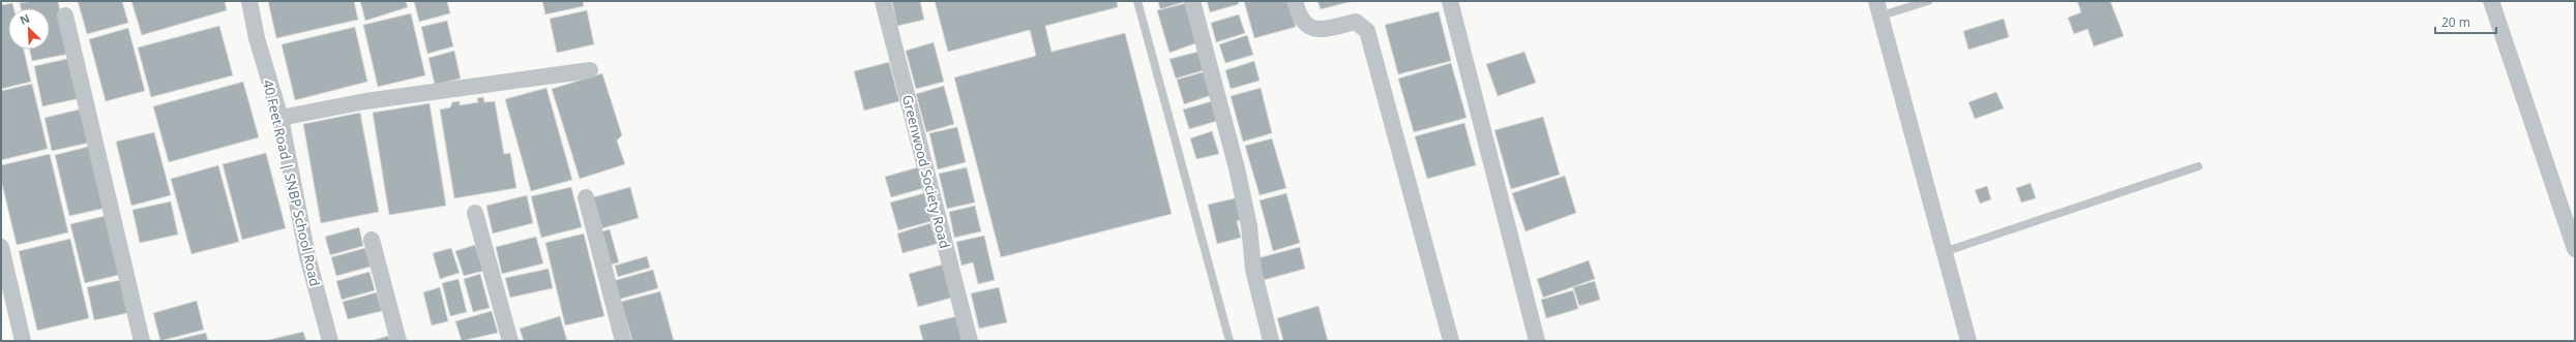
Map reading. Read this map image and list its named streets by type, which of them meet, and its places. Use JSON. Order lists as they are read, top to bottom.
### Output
{
  "streets": {
    "street": ["Greenwood Society Road", "40 Feet Road | SNBP School Road"]
  },
  "scale_bar": "20 m",
  "north": "top left"
}
